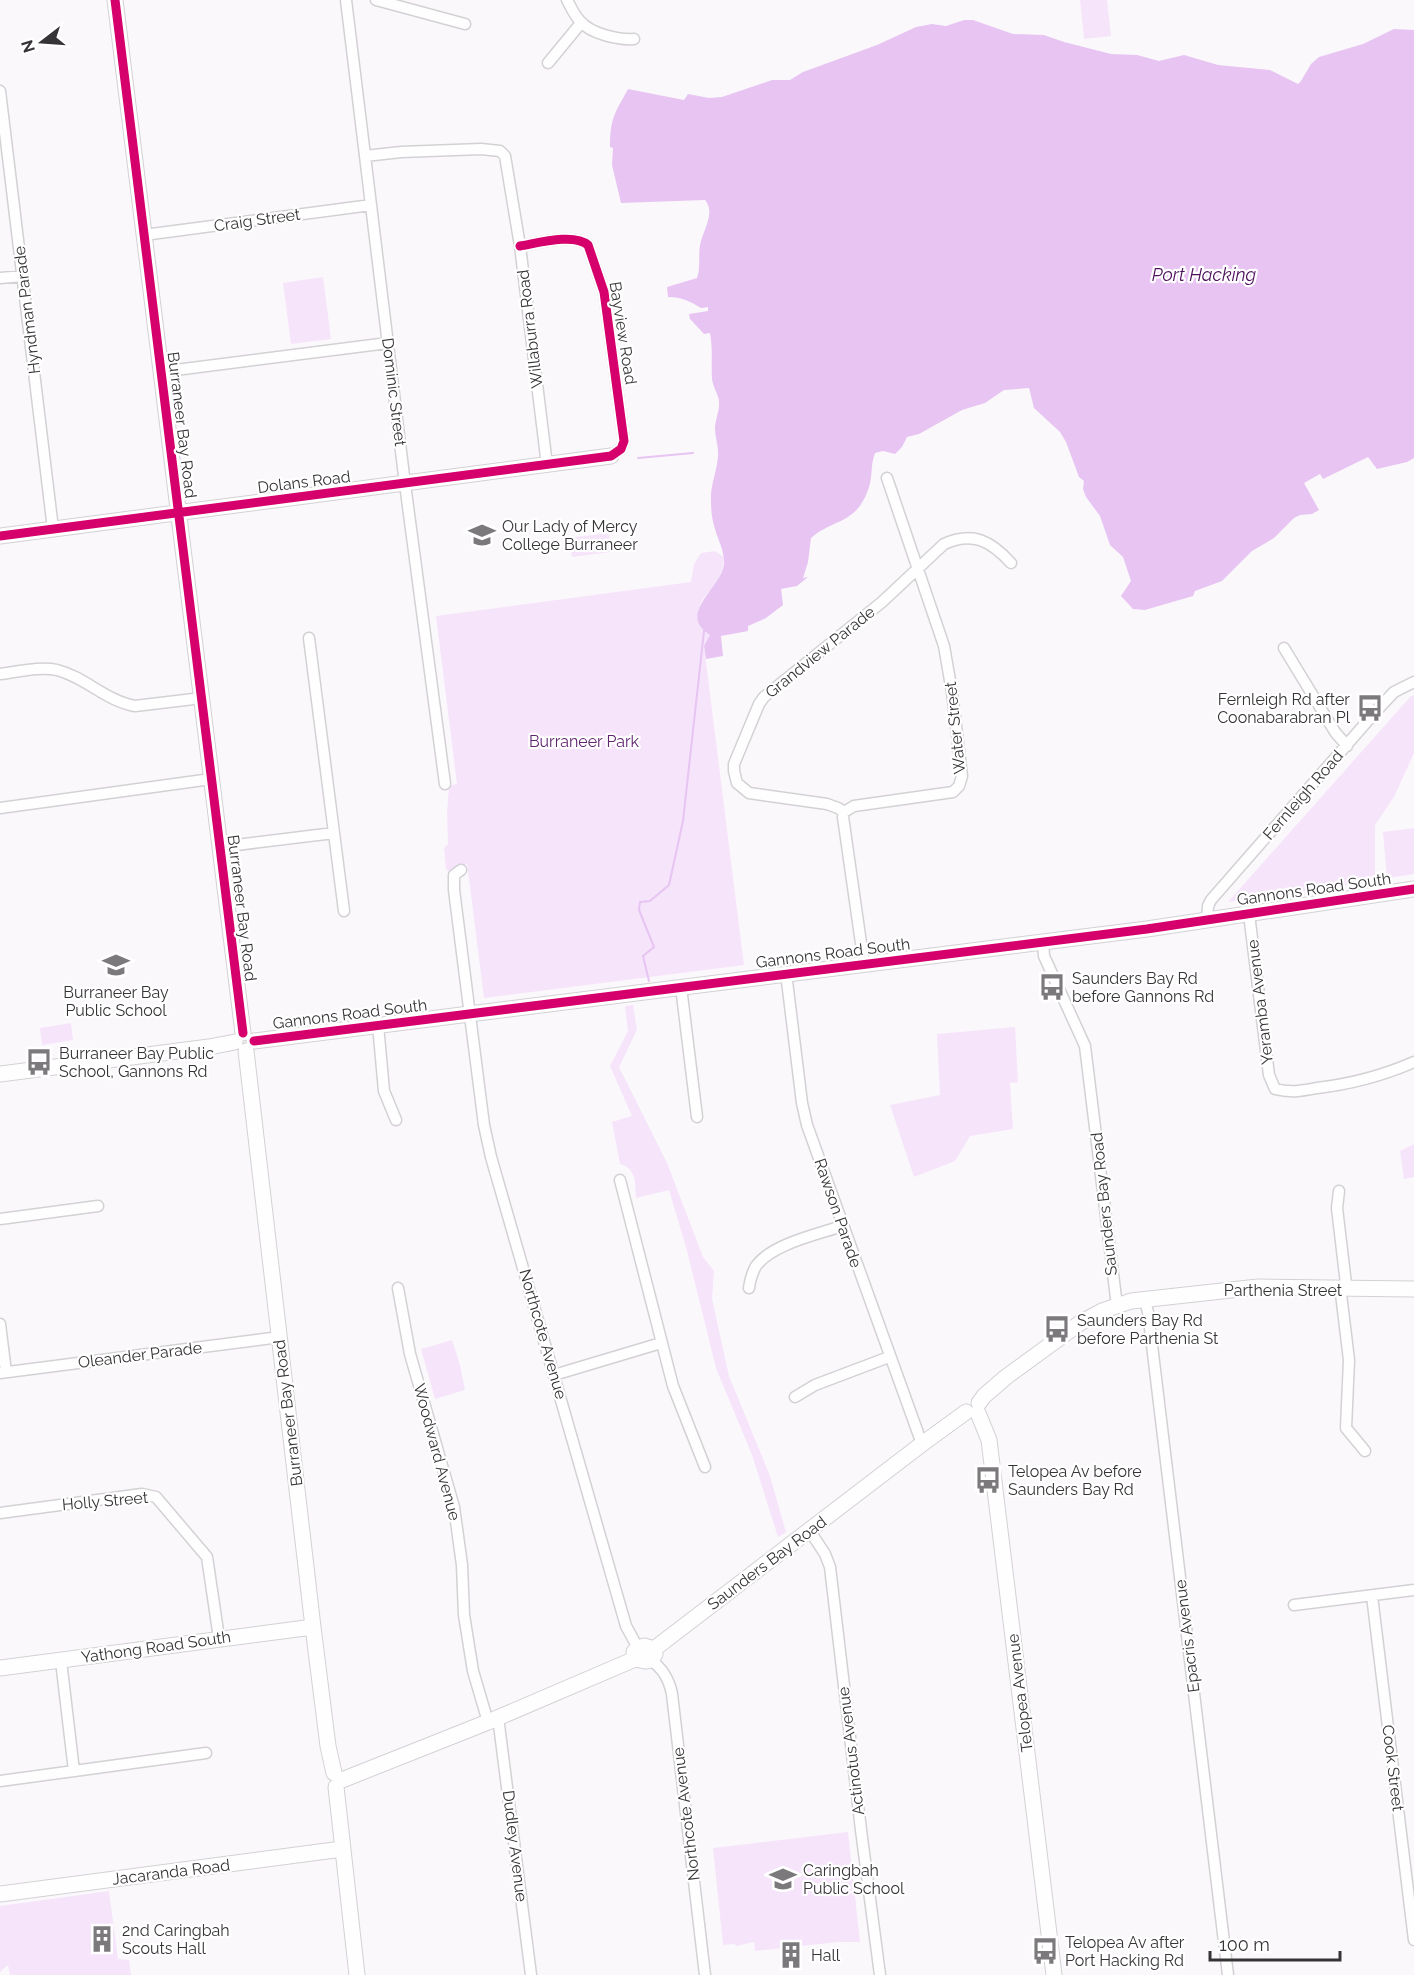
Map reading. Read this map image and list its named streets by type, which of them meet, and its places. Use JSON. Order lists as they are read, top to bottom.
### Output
{
  "streets": {
    "street": [
      "Craig Street",
      "Hyndman Parade",
      "Willaburra Road",
      "Bayview Road",
      "Dominic Street",
      "Burraneer Bay Road",
      "Dolans Road",
      "Grandview Parade",
      "Water Street",
      "Fernleigh Road",
      "Gannons Road South",
      "Yeramba Avenue",
      "Saunders Bay Road",
      "Rawson Parade",
      "Parthenia Street",
      "Northcote Avenue",
      "Oleander Parade",
      "Woodward Avenue",
      "Holly Street",
      "Epacris Avenue",
      "Yathong Road South",
      "Telopea Avenue",
      "Actinotus Avenue",
      "Cook Street",
      "Dudley Avenue",
      "Jacaranda Road"
    ]
  },
  "crossings": [
    ["Craig Street", "Dominic Street"],
    ["Craig Street", "Burraneer Bay Road"],
    ["Hyndman Parade", "Dolans Road"],
    ["Willaburra Road", "Bayview Road"],
    ["Willaburra Road", "Dominic Street"],
    ["Willaburra Road", "Dolans Road"],
    ["Bayview Road", "Dolans Road"],
    ["Dominic Street", "Dolans Road"],
    ["Burraneer Bay Road", "Dolans Road"],
    ["Burraneer Bay Road", "Gannons Road South"],
    ["Burraneer Bay Road", "Oleander Parade"],
    ["Burraneer Bay Road", "Yathong Road South"],
    ["Burraneer Bay Road", "Jacaranda Road"],
    ["Grandview Parade", "Water Street"],
    ["Fernleigh Road", "Gannons Road South"],
    ["Gannons Road South", "Yeramba Avenue"],
    ["Gannons Road South", "Saunders Bay Road"],
    ["Gannons Road South", "Rawson Parade"],
    ["Gannons Road South", "Northcote Avenue"],
    ["Saunders Bay Road", "Rawson Parade"],
    ["Saunders Bay Road", "Parthenia Street"],
    ["Saunders Bay Road", "Northcote Avenue"],
    ["Saunders Bay Road", "Telopea Avenue"],
    ["Saunders Bay Road", "Actinotus Avenue"],
    ["Parthenia Street", "Epacris Avenue"],
    ["Woodward Avenue", "Dudley Avenue"],
    ["Holly Street", "Yathong Road South"]
  ],
  "water": ["Port Hacking"],
  "parks": ["Burraneer Park"],
  "places": {
    "school or university": ["Our Lady of Mercy College Burraneer", "Burraneer Bay Public School", "Caringbah Public School"],
    "bus stop": [
      "Fernleigh Rd after Coonabarabran Pl",
      "Saunders Bay Rd before Gannons Rd",
      "Burraneer Bay Public School, Gannons Rd",
      "Saunders Bay Rd before Parthenia St",
      "Telopea Av before Saunders Bay Rd",
      "Telopea Av after Port Hacking Rd"
    ],
    "building": ["2nd Caringbah Scouts Hall", "Hall"]
  },
  "scale_bar": "100 m",
  "north": "left"
}
